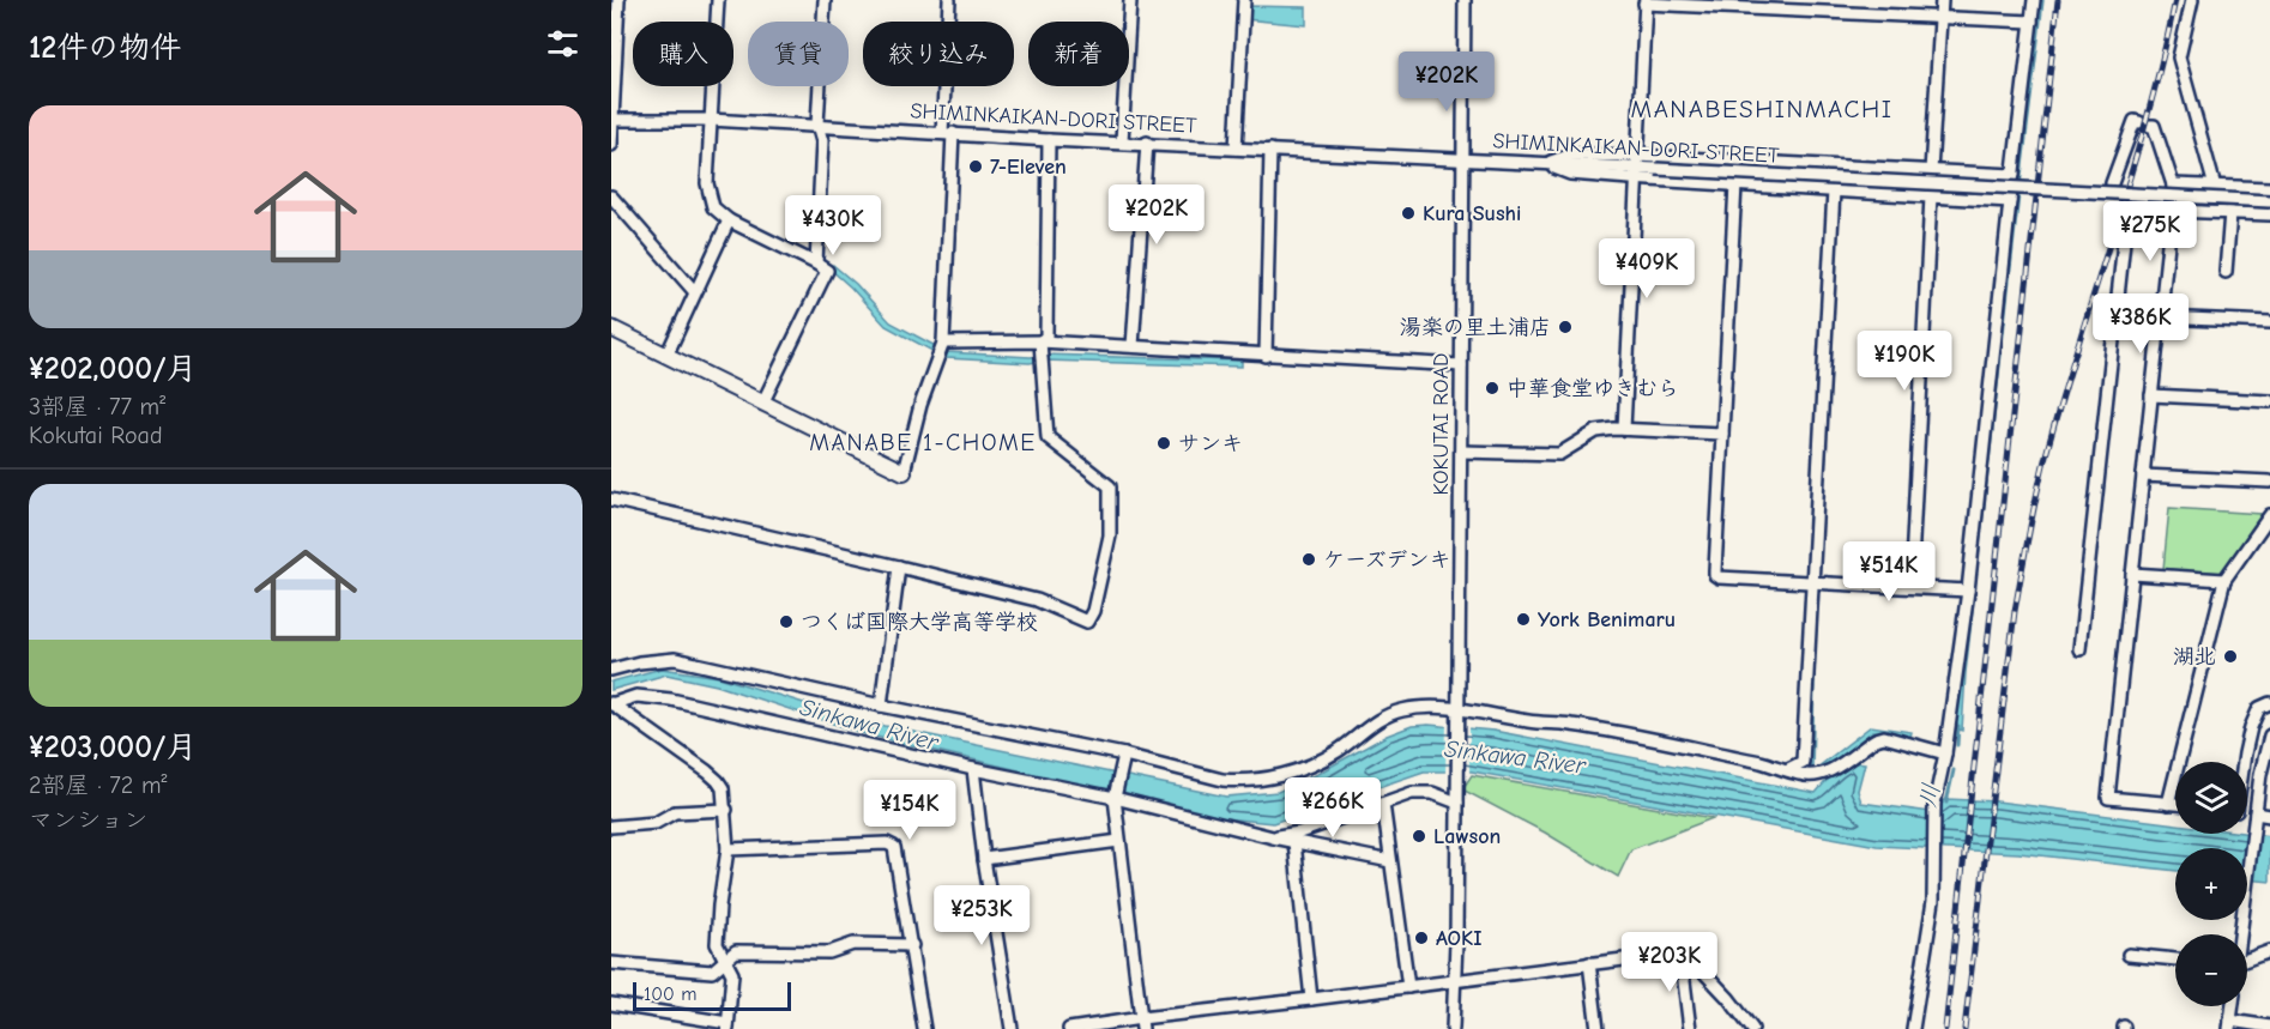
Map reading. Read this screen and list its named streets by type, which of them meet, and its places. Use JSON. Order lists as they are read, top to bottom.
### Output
{
  "streets": {
    "street": ["SHIMINKAIKAN-DORI STREET", "KOKUTAI ROAD"]
  },
  "crossings": [
    ["SHIMINKAIKAN-DORI STREET", "KOKUTAI ROAD"]
  ],
  "districts": ["MANABESHINMACHI", "MANABE 1-CHOME"],
  "water": ["Sinkawa River", "川"],
  "places": [
    "7-Eleven",
    "Kura Sushi",
    "湯楽の里土浦店",
    "中華食堂ゆきむら",
    "サンキ",
    "ケーズデンキ",
    "York Benimaru",
    "つくば国際大学高等学校",
    "湖北",
    "Lawson",
    "AOKI"
  ],
  "scale_bar": "100 m",
  "page": {
    "heading": "12件の物件",
    "chip": [
      "購入",
      "賃貸",
      "絞り込み",
      "新着"
    ],
    "price": [
      "¥202K",
      "¥202K",
      "¥430K",
      "¥275K",
      "¥409K",
      "¥386K",
      "¥190K",
      "¥514K",
      "¥266K",
      "¥154K",
      "¥253K",
      "¥203K"
    ],
    "list": [
      {
        "name": "¥202,000/月",
        "note": "3部屋 · 77 m² · Kokutai Road"
      },
      {
        "name": "¥203,000/月",
        "note": "2部屋 · 72 m² · マンション"
      }
    ],
    "map_buttons": ["+", "−"],
    "scale": "100 m"
  }
}
